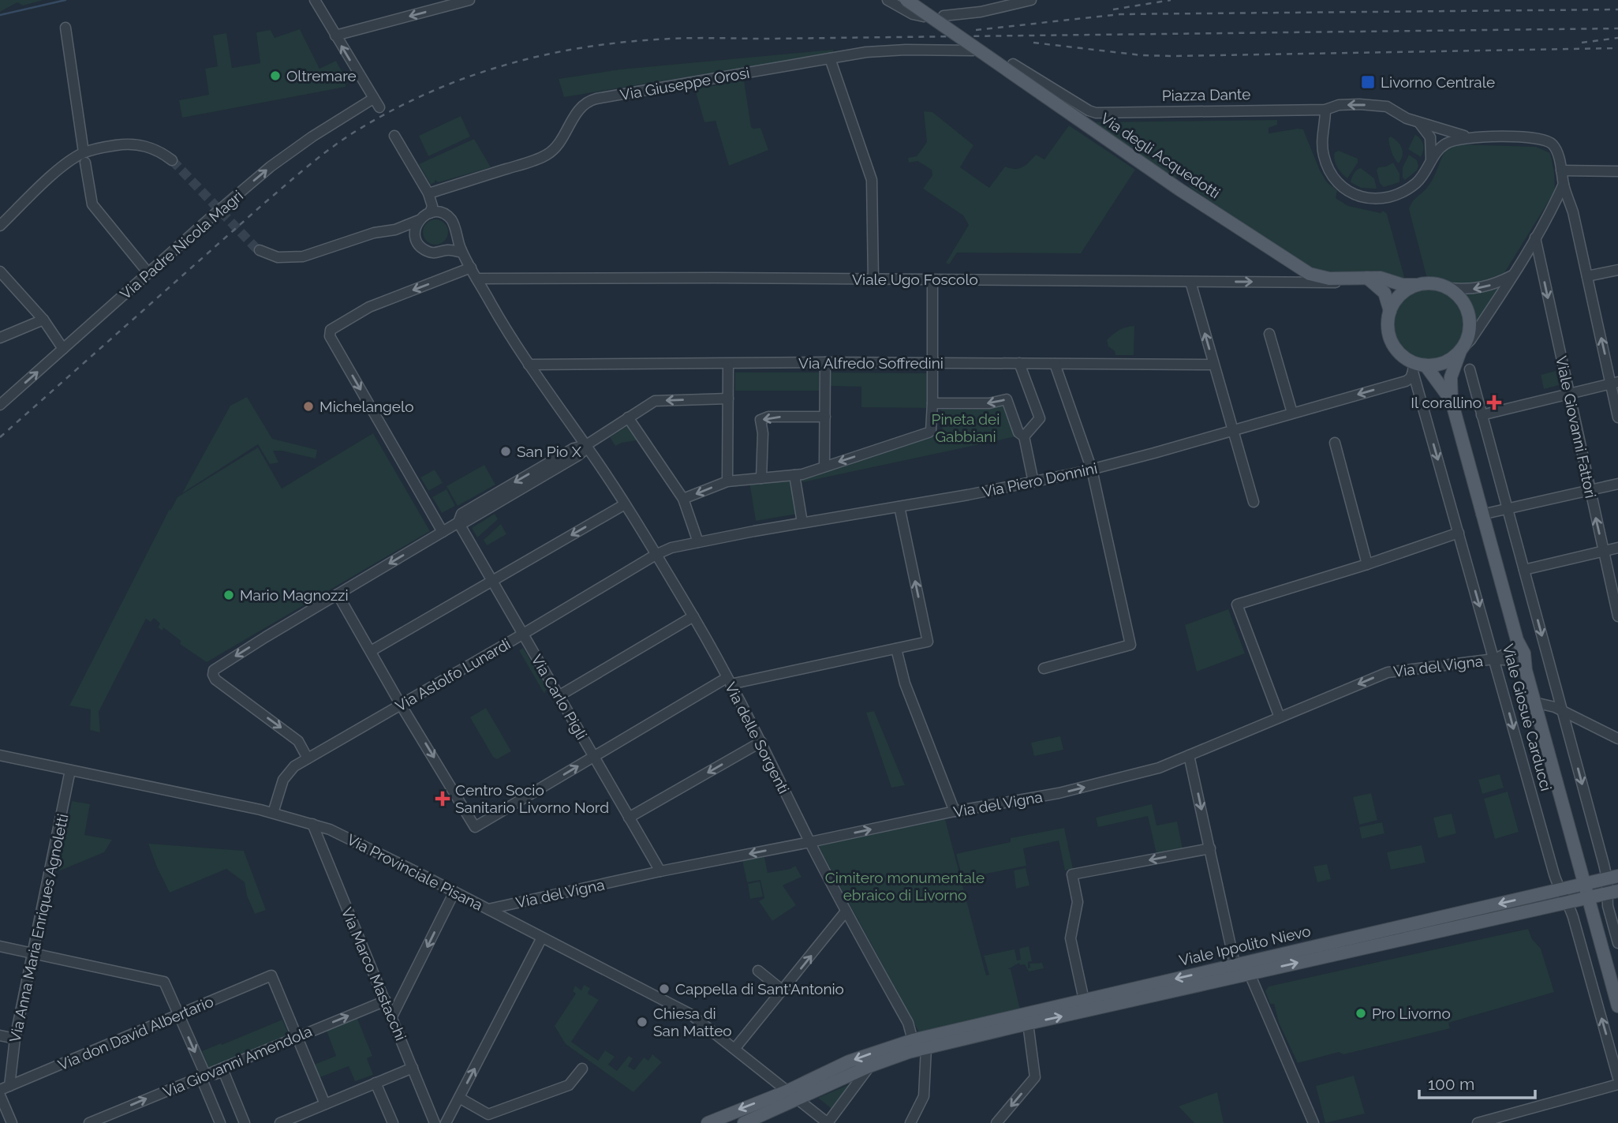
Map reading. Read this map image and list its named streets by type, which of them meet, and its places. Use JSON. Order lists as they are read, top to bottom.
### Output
{
  "streets": {
    "main road": ["Via degli Acquedotti", "Viale Giosuè Carducci", "Viale Ippolito Nievo"],
    "street": [
      "Via Giuseppe Orosi",
      "Piazza Dante",
      "Via Padre Nicola Magri",
      "Viale Ugo Foscolo",
      "Via Alfredo Soffredini",
      "Viale Giovanni Fattori",
      "Via Piero Donnini",
      "Via del Vigna",
      "Via Astolfo Lunardi",
      "Via Carlo Pigli",
      "Via delle Sorgenti",
      "Via Provinciale Pisana",
      "Via Anna Maria Enriques Agnoletti",
      "Via Marco Mastacchi",
      "Via don David Albertario",
      "Via Giovanni Amendola"
    ]
  },
  "crossings": [
    ["Via Giuseppe Orosi", "Via delle Sorgenti"],
    ["Via degli Acquedotti", "Viale Ugo Foscolo"],
    ["Via degli Acquedotti", "Via Piero Donnini"],
    ["Via degli Acquedotti", "Viale Giosuè Carducci"],
    ["Viale Ugo Foscolo", "Via delle Sorgenti"],
    ["Via Alfredo Soffredini", "Via delle Sorgenti"],
    ["Via Piero Donnini", "Via Astolfo Lunardi"],
    ["Via Piero Donnini", "Viale Giosuè Carducci"],
    ["Via Piero Donnini", "Via delle Sorgenti"],
    ["Via del Vigna", "Via Carlo Pigli"],
    ["Via del Vigna", "Viale Giosuè Carducci"],
    ["Via del Vigna", "Via delle Sorgenti"],
    ["Via del Vigna", "Via Provinciale Pisana"],
    ["Via Astolfo Lunardi", "Via Carlo Pigli"],
    ["Via Astolfo Lunardi", "Via delle Sorgenti"],
    ["Via Astolfo Lunardi", "Via Provinciale Pisana"],
    ["Viale Giosuè Carducci", "Viale Ippolito Nievo"],
    ["Via delle Sorgenti", "Viale Ippolito Nievo"],
    ["Via Provinciale Pisana", "Via Anna Maria Enriques Agnoletti"],
    ["Via Provinciale Pisana", "Viale Ippolito Nievo"],
    ["Via Provinciale Pisana", "Via Marco Mastacchi"],
    ["Via Anna Maria Enriques Agnoletti", "Via don David Albertario"],
    ["Via Marco Mastacchi", "Via Giovanni Amendola"],
    ["Via don David Albertario", "Via Giovanni Amendola"]
  ],
  "one_way": ["Via Padre Nicola Magri"],
  "parks": ["Pineta dei Gabbiani", "Cimitero monumentale ebraico di Livorno"],
  "places": {
    "other": [
      "Oltremare",
      "Michelangelo",
      "San Pio X",
      "Mario Magnozzi",
      "Cappella di Sant'Antonio",
      "Pro Livorno",
      "Chiesa di San Matteo"
    ],
    "transit": ["Livorno Centrale"],
    "health": ["Il corallino", "Centro Socio Sanitario Livorno Nord"]
  },
  "scale_bar": "100 m"
}
